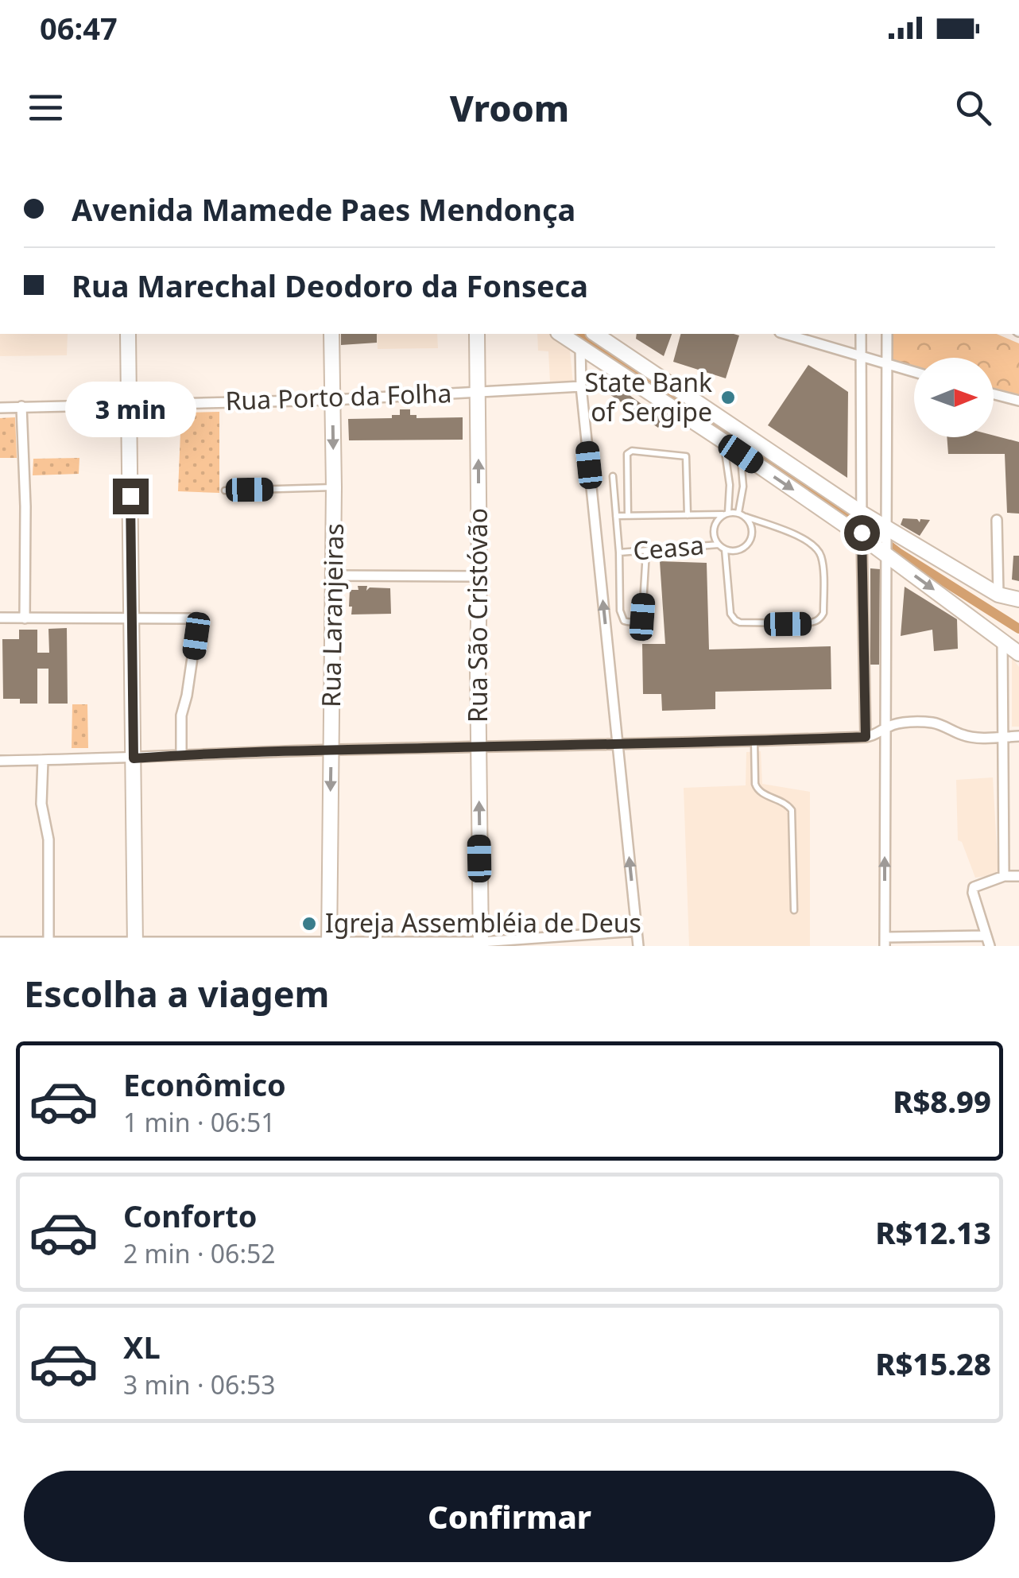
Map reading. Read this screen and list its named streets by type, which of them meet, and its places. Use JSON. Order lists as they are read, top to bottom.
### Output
{
  "streets": {
    "main road": ["Rua Laranjeiras", "Rua São Cristóvão"],
    "street": ["Rua Porto da Folha"],
    "lane": ["Ceasa"]
  },
  "crossings": [
    ["Rua Porto da Folha", "Rua Laranjeiras"],
    ["Rua Porto da Folha", "Rua São Cristóvão"]
  ],
  "one_way": ["Rua Laranjeiras", "Rua São Cristóvão"],
  "places": ["State Bank of Sergipe", "Igreja Assembléia de Deus"],
  "north": "right",
  "page": {
    "status": "06:47",
    "header": "Vroom",
    "banner": ["Avenida Mamede Paes Mendonça", "Rua Marechal Deodoro da Fonseca"],
    "bubble": "3 min",
    "heading": "Escolha a viagem",
    "list": [
      {
        "name": "Econômico",
        "note": "1 min · 06:51",
        "value": "R$8.99"
      },
      {
        "name": "Conforto",
        "note": "2 min · 06:52",
        "value": "R$12.13"
      },
      {
        "name": "XL",
        "note": "3 min · 06:53",
        "value": "R$15.28"
      }
    ],
    "buttons": "Confirmar"
  }
}
